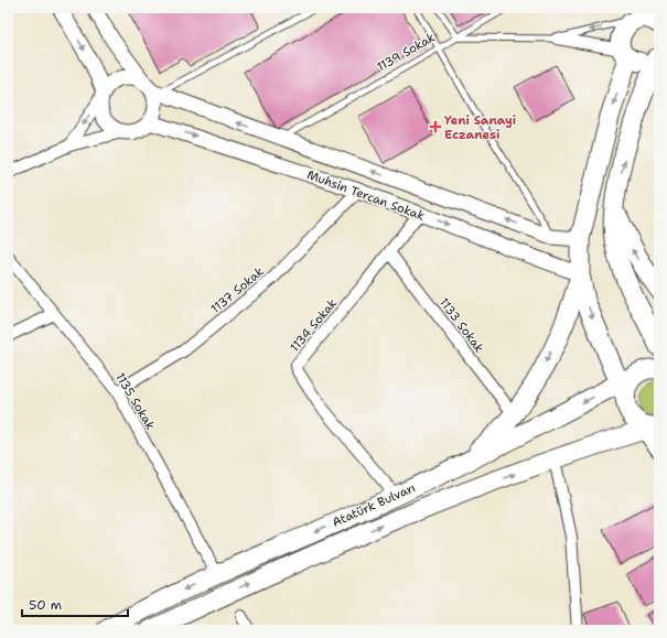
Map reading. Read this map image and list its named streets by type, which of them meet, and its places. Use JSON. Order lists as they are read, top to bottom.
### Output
{
  "streets": {
    "highway": ["Atatürk Bulvarı"],
    "street": [
      "1139 Sokak",
      "Muhsin Tercan Sokak",
      "1137 Sokak",
      "1134 Sokak",
      "1133 Sokak",
      "1135 Sokak"
    ]
  },
  "crossings": [
    ["1139 Sokak", "Muhsin Tercan Sokak"],
    ["Muhsin Tercan Sokak", "1137 Sokak"],
    ["Muhsin Tercan Sokak", "1134 Sokak"],
    ["1137 Sokak", "1135 Sokak"],
    ["1134 Sokak", "1133 Sokak"],
    ["1134 Sokak", "Atatürk Bulvarı"],
    ["1135 Sokak", "Atatürk Bulvarı"]
  ],
  "places": {
    "health": ["Yeni Sanayi Eczanesi"]
  },
  "scale_bar": "50 m"
}
